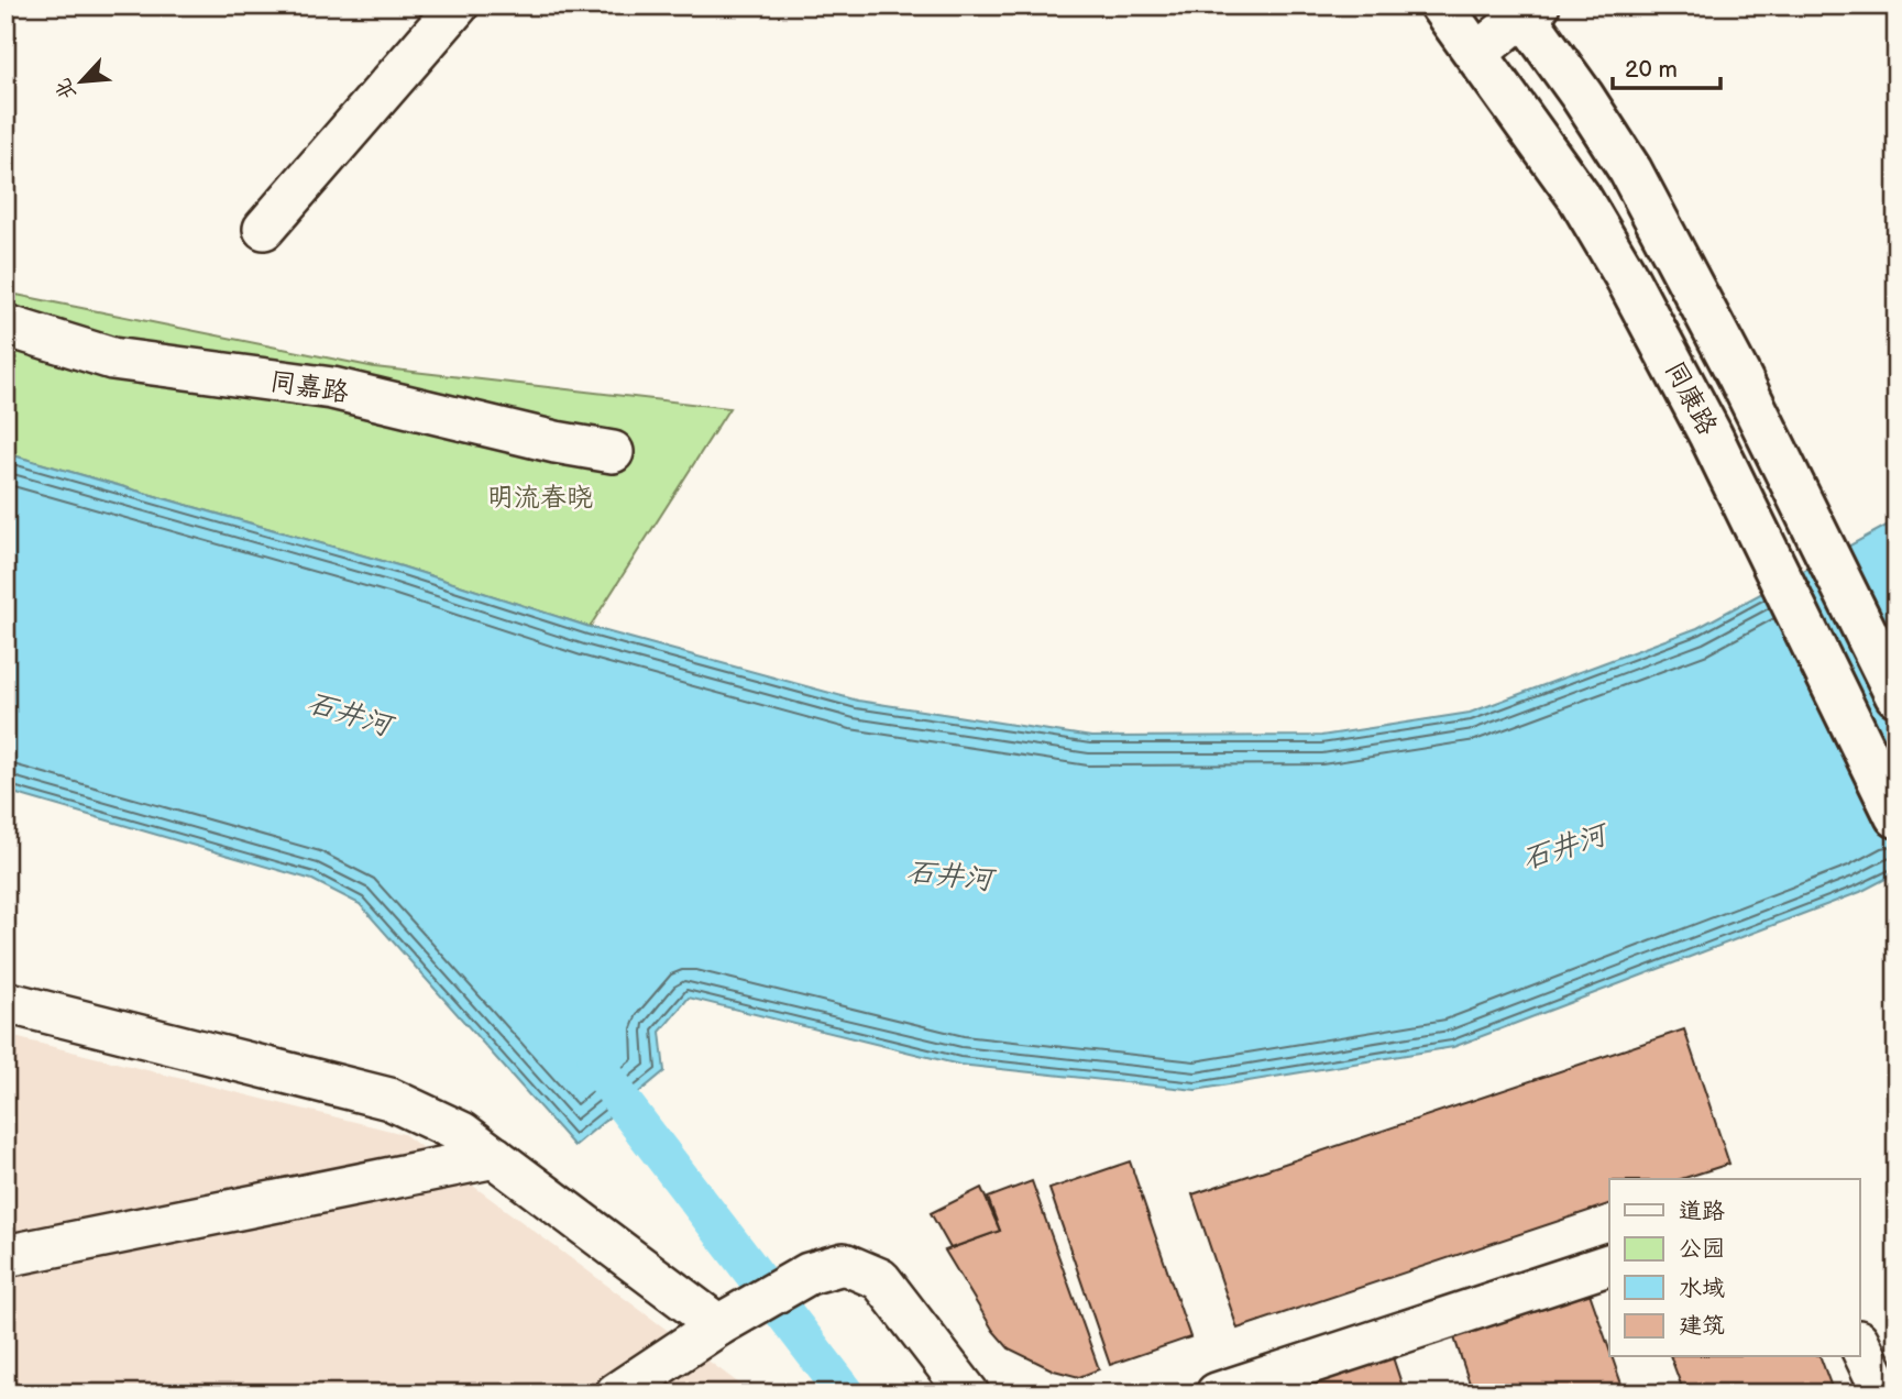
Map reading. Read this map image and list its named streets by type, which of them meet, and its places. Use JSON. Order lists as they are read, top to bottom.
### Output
{
  "streets": {
    "main road": ["同康路"],
    "street": ["同嘉路"]
  },
  "water": ["石井河"],
  "parks": ["明流春晓"],
  "legend": [
    "道路",
    "公园",
    "水域",
    "建筑"
  ],
  "scale_bar": "20 m",
  "north": "bottom left"
}
